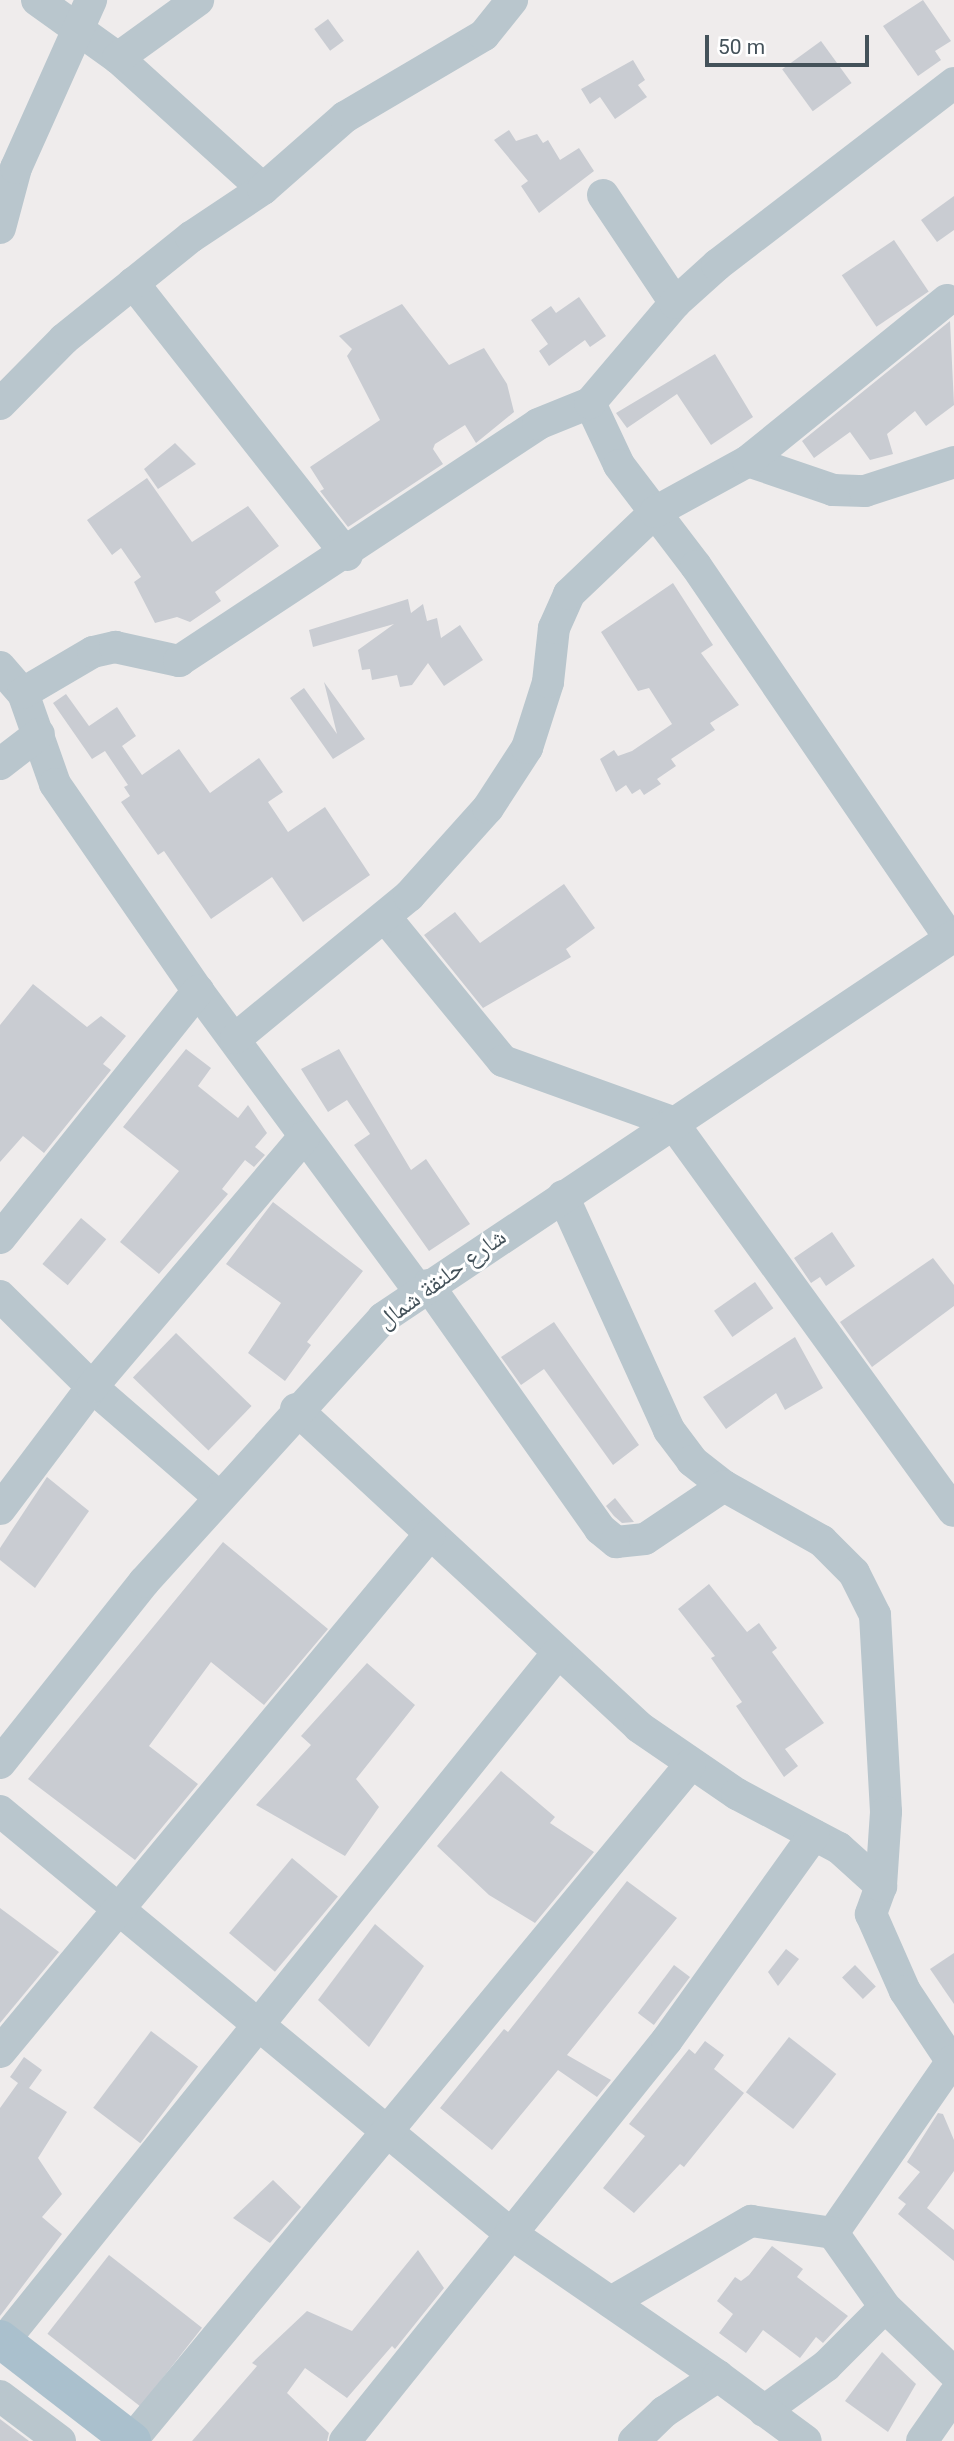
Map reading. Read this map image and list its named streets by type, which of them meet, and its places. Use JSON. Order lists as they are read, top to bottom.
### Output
{
  "streets": {
    "street": ["شارع حلنقة شمال"]
  },
  "scale_bar": "50 m"
}
